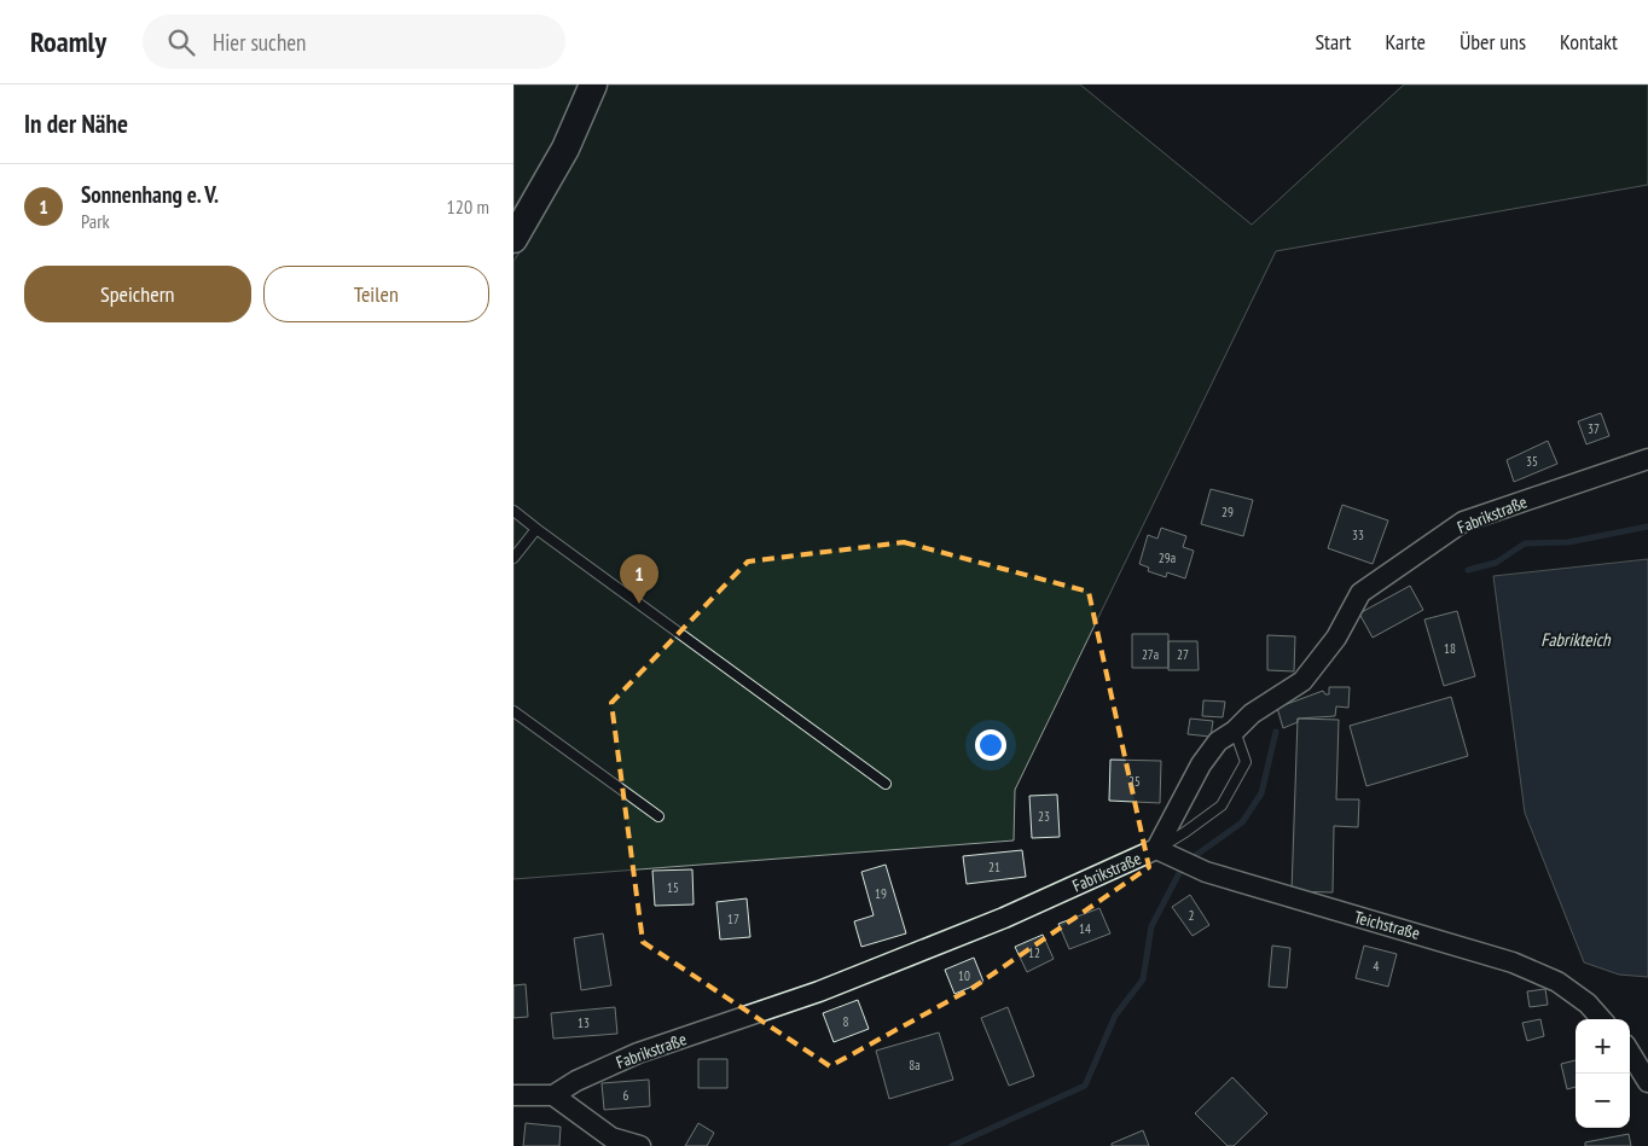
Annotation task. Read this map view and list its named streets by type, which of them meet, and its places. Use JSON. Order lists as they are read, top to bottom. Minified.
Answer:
{"streets":{"street":["Fabrikstraße","Teichstraße"]},"crossings":[["Fabrikstraße","Teichstraße"]],"water":["Fabrikteich"],"house_numbers":["37","35","29","33","29a","18","27a","27","25","23","21","15","19","2","17","14","12","4","10","8","13","8a","6"],"page":{"header":"Roamly","search":"Hier suchen","nav":["Start","Karte","Über uns","Kontakt"],"heading":"In der Nähe","list":[{"mark":"1","name":"Sonnenhang e. V.","note":"Park","value":"120 m"}],"buttons":["Speichern","Teilen"],"pins":"1","map_buttons":["+","−"]}}
